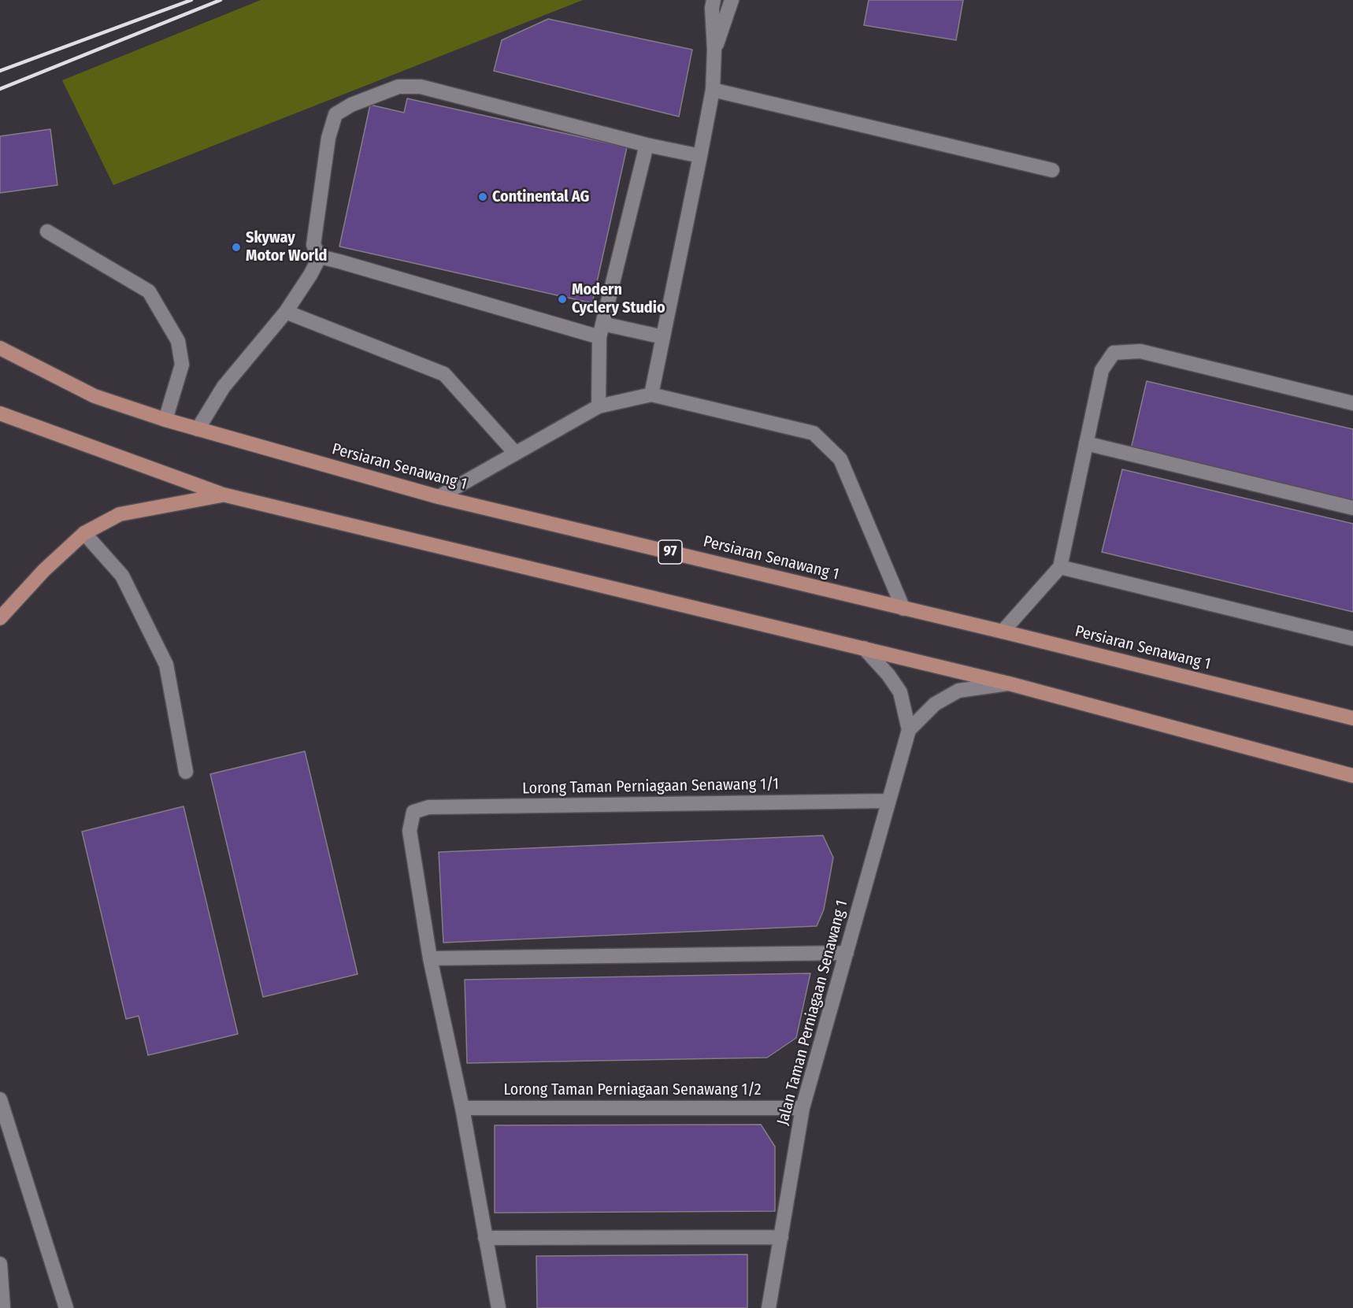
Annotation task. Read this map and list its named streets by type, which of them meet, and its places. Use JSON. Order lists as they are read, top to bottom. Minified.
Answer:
{"streets":{"main road":["Persiaran Senawang 1","97"],"street":["Lorong Taman Perniagaan Senawang 1/1","Jalan Taman Perniagaan Senawang 1","Lorong Taman Perniagaan Senawang 1/2"]},"crossings":[["Lorong Taman Perniagaan Senawang 1/1","Jalan Taman Perniagaan Senawang 1"],["Jalan Taman Perniagaan Senawang 1","Lorong Taman Perniagaan Senawang 1/2"]],"places":["Continental AG","Skyway Motor World","Modern Cyclery Studio"]}
